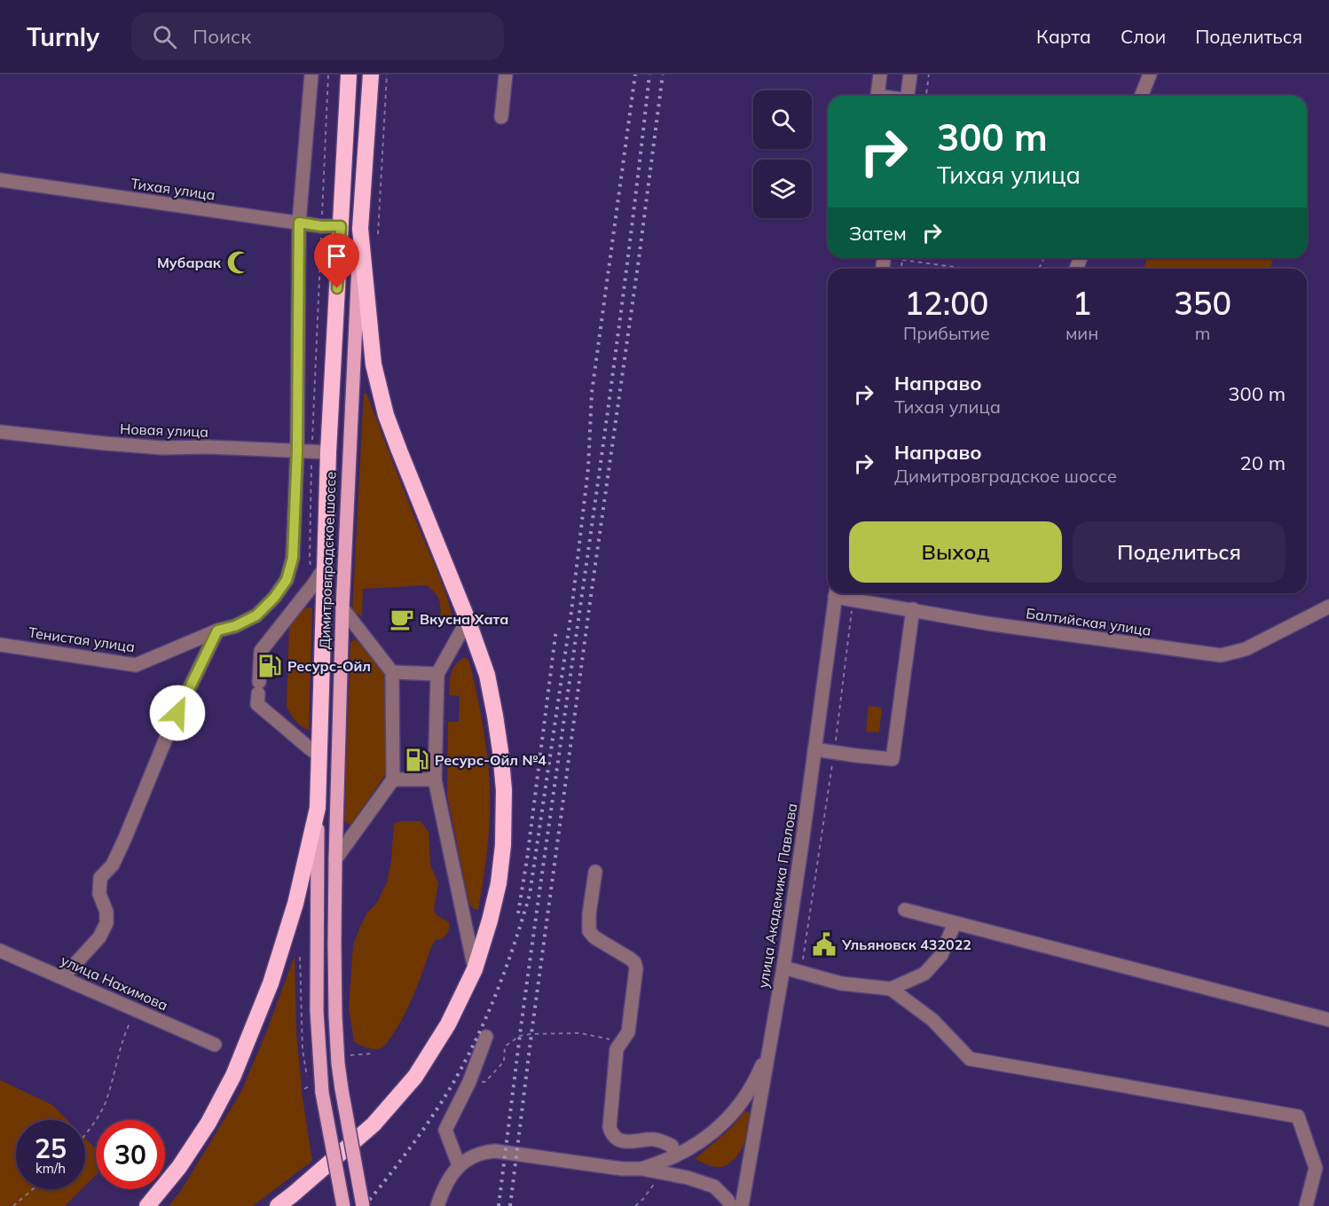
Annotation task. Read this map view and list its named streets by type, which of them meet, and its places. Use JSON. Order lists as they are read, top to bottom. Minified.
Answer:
{"streets":{"highway":["Димитровградское шоссе"],"street":["Тихая улица","Новая улица","Балтийская улица","Тенистая улица","улица Академика Павлова","улица Нахимова"]},"crossings":[["Тихая улица","Димитровградское шоссе"],["Тихая улица","Тенистая улица"],["Новая улица","Димитровградское шоссе"],["Новая улица","Тенистая улица"]],"places":{"mosque":["Мубарак"],"cafe":["Вкусна Хата"],"fuel station":["Ресурс-Ойл","Ресурс-Ойл №4"],"public building":["Ульяновск 432022"]},"page":{"header":"Turnly","search":"Поиск","nav":["Карта","Слои","Поделиться"],"turn":["300 m","Тихая улица"],"then":"Затем","eta":["12:00","Прибытие","1","мин","350","m"],"list":[{"name":"Направо","note":"Тихая улица","value":"300 m"},{"name":"Направо","note":"Димитровградское шоссе","value":"20 m"}],"buttons":["Выход","Поделиться"],"speed":"25 km/h","limit":"30"}}
